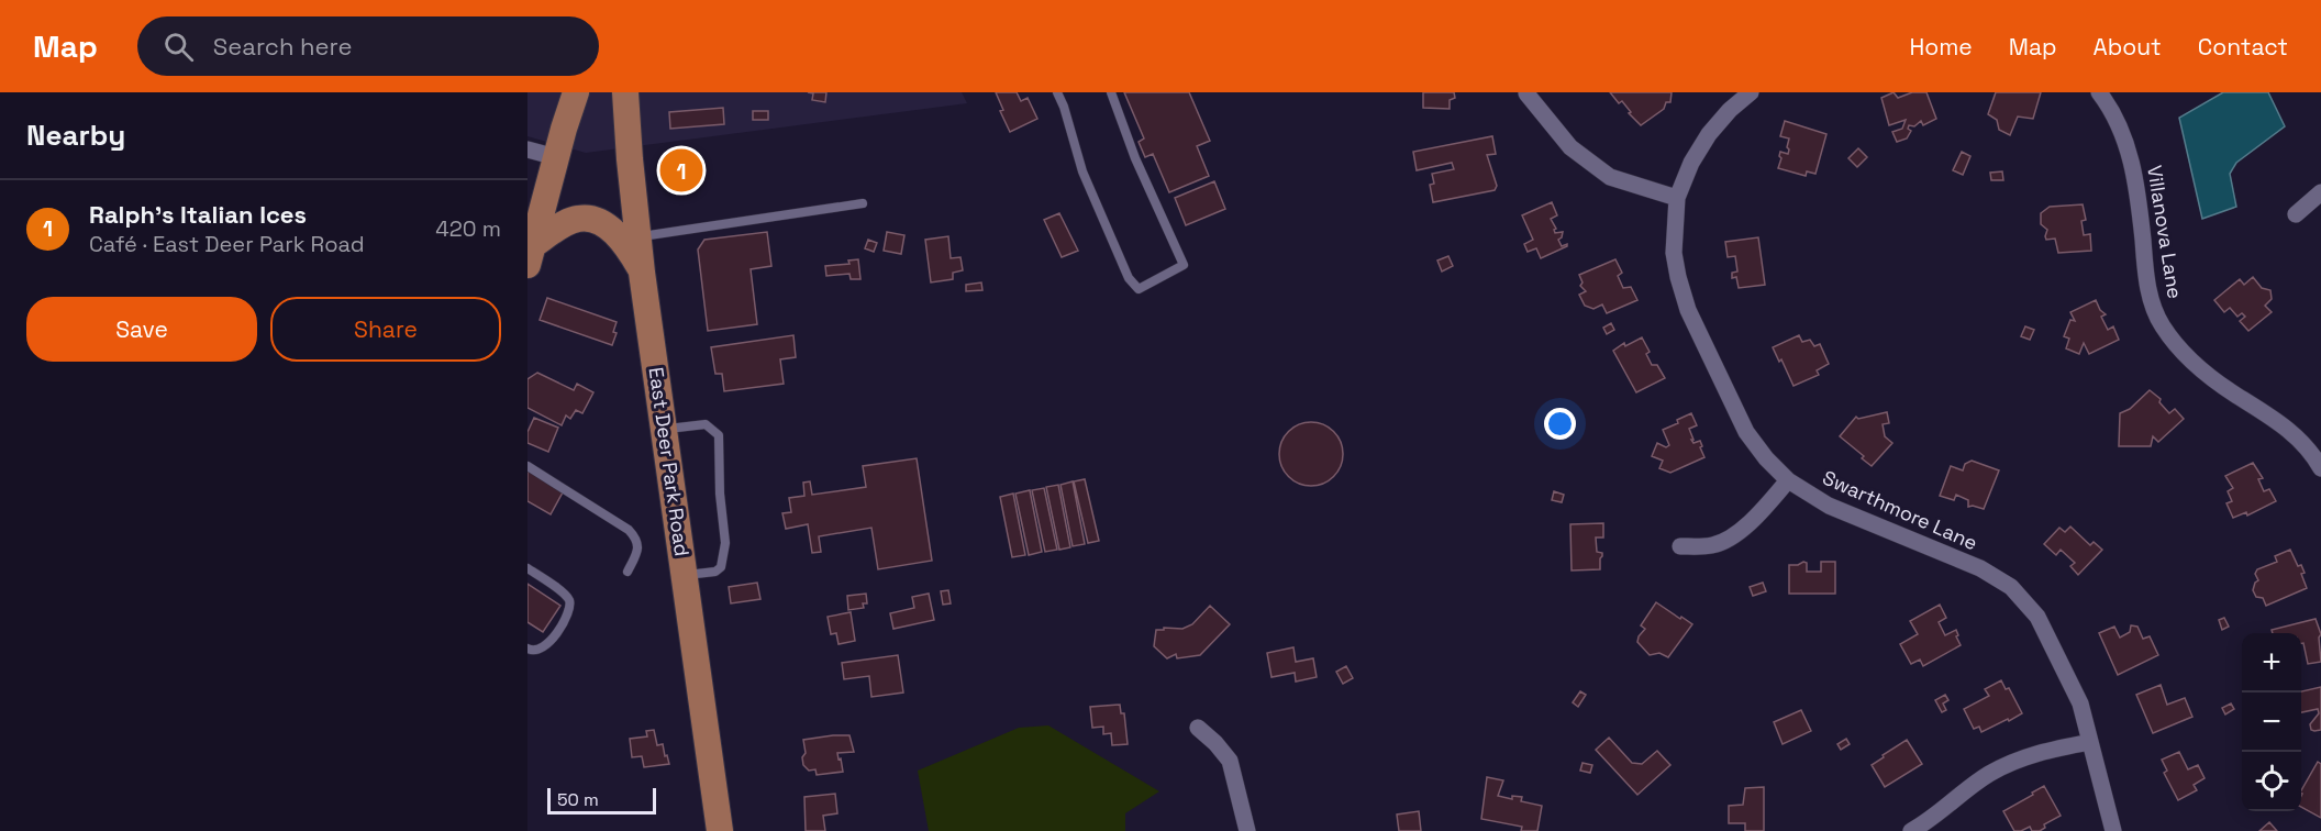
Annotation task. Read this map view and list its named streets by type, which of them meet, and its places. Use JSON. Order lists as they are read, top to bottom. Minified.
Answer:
{"streets":{"main road":["East Deer Park Road"],"street":["Villanova Lane","Swarthmore Lane"]},"scale_bar":"50 m","page":{"header":"Map","search":"Search here","nav":["Home","Map","About","Contact"],"heading":"Nearby","pins":"1","list":[{"mark":"1","name":"Ralph's Italian Ices","note":"Café · East Deer Park Road","value":"420 m"}],"buttons":["Save","Share"],"map_buttons":["+","−"],"scale":"50 m"}}
